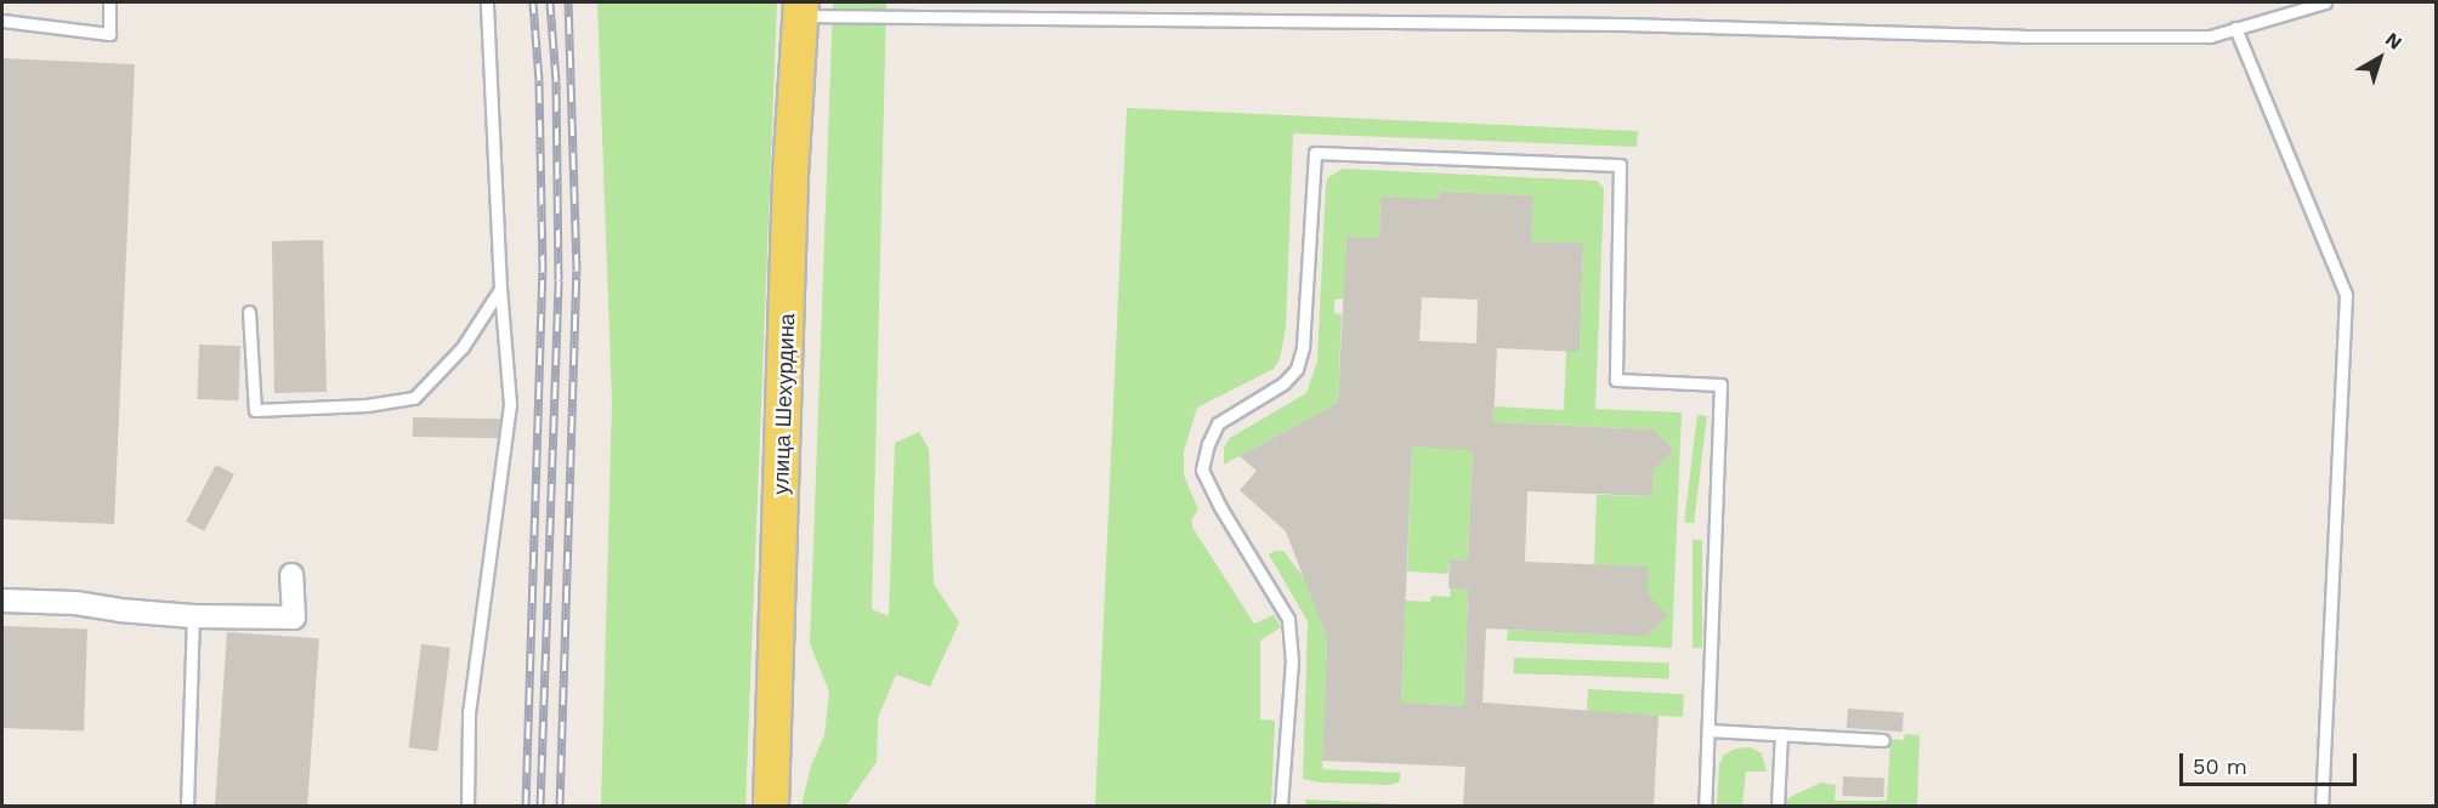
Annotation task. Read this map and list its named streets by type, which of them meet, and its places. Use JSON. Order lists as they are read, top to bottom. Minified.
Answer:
{"streets":{"main road":["улица Шехурдина"]},"scale_bar":"50 m","north":"top right"}
